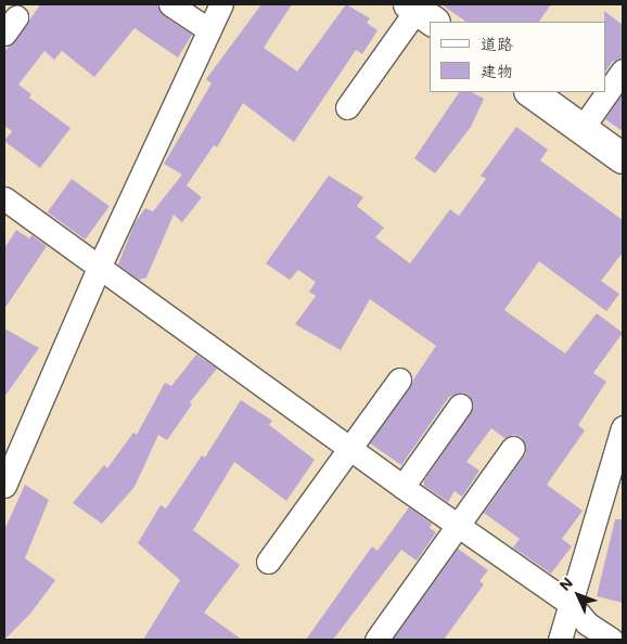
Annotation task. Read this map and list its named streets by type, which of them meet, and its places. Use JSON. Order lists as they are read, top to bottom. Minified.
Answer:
{"legend":["道路","建物"],"north":"top left"}
